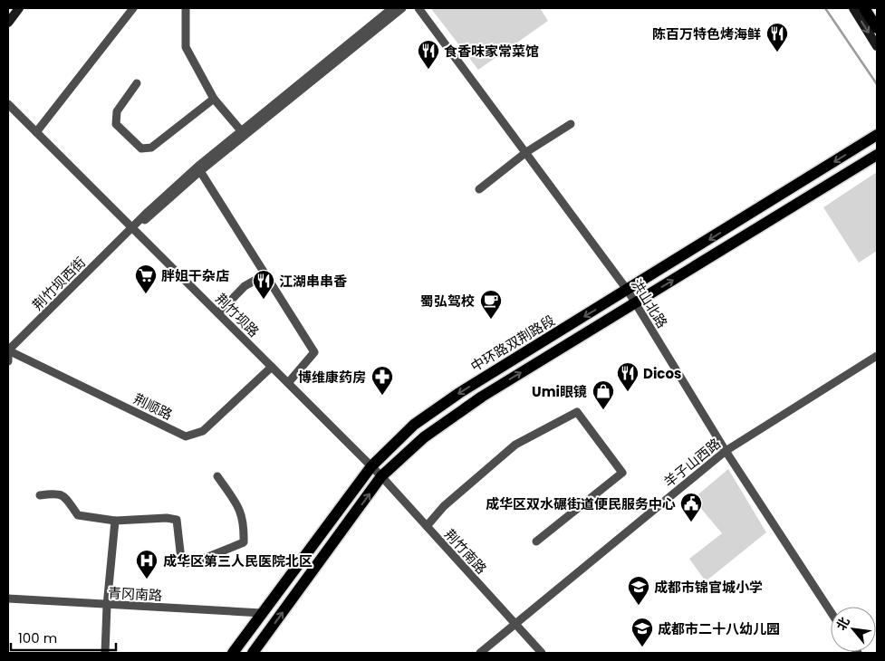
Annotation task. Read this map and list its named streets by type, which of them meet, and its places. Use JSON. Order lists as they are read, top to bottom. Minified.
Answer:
{"streets":{"main road":["中环路双荆路段"],"street":["荆竹坝西街","洪山北路","荆竹坝路","荆顺路","羊子山西路","荆竹南路","青冈南路"]},"crossings":[["荆竹坝西街","荆竹坝路"],["荆竹坝西街","荆顺路"],["洪山北路","中环路双荆路段"],["洪山北路","羊子山西路"],["荆竹坝路","中环路双荆路段"],["荆竹坝路","荆顺路"],["荆竹坝路","荆竹南路"],["中环路双荆路段","荆竹南路"],["中环路双荆路段","青冈南路"],["羊子山西路","荆竹南路"]],"places":{"restaurant":["陈百万特色烤海鲜","食香味家常菜馆","江湖串串香","Dicos"],"supermarket":["胖姐干杂店"],"cafe":["蜀弘驾校"],"pharmacy":["博维康药房"],"shop":["Umi眼镜"],"public building":["成华区双水碾街道便民服务中心"],"hospital":["成华区第三人民医院北区"],"school or university":["成都市锦官城小学","成都市二十八幼儿园"]},"scale_bar":"100 m","north":"top left"}
